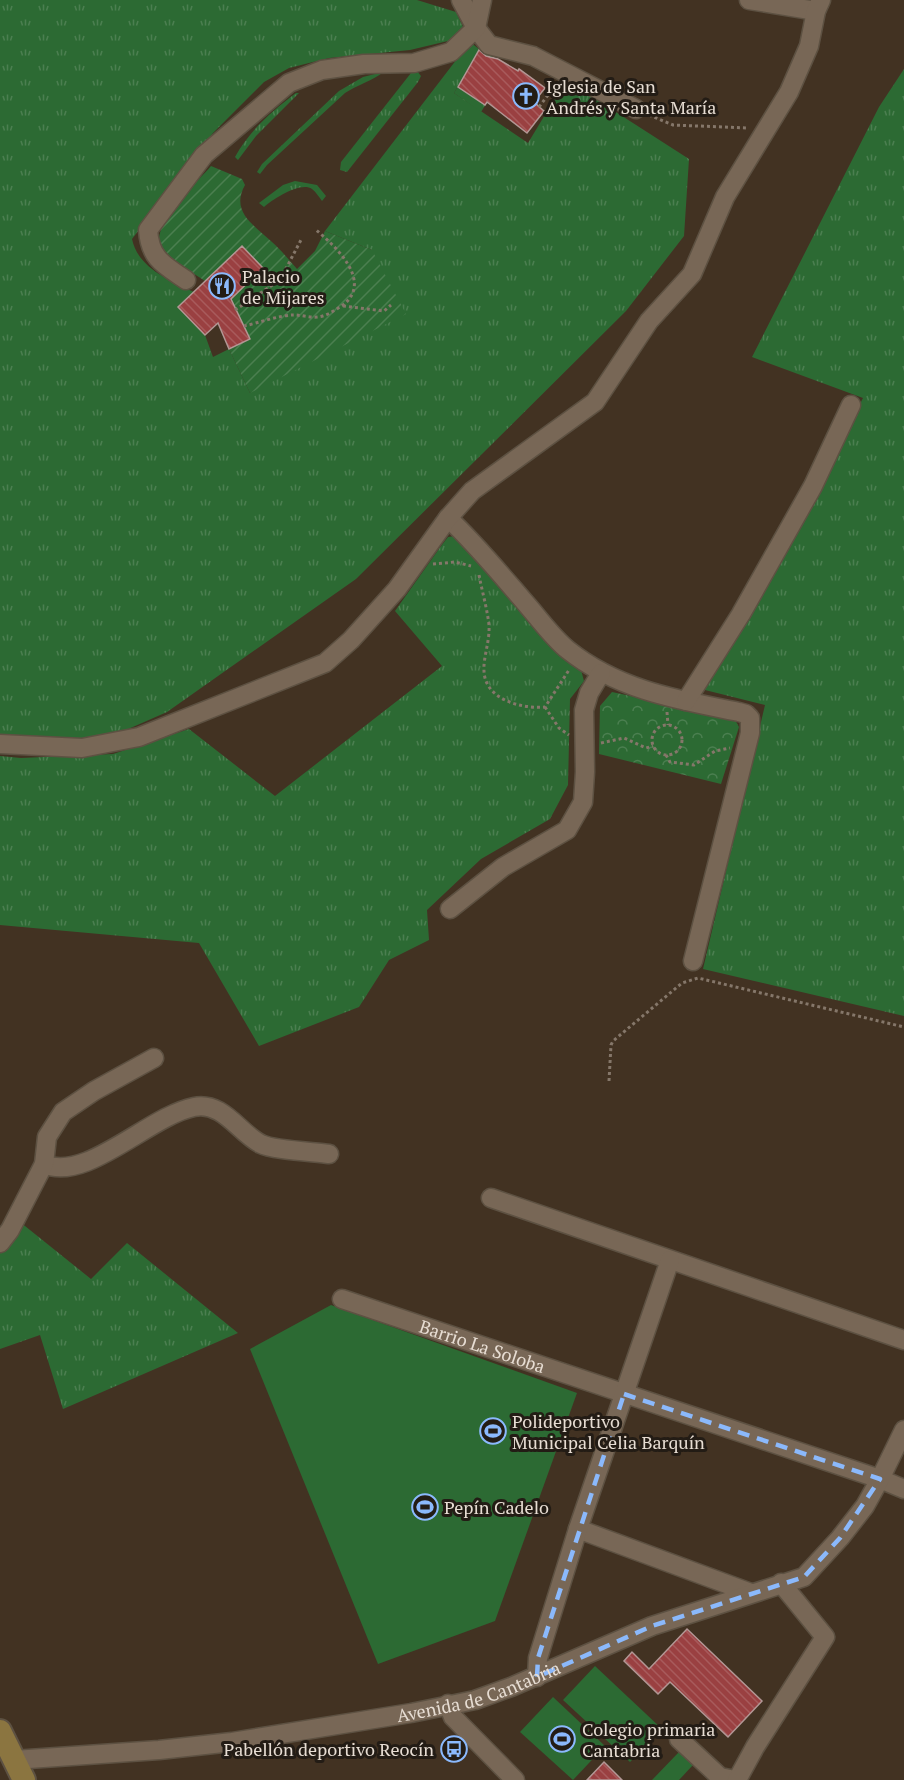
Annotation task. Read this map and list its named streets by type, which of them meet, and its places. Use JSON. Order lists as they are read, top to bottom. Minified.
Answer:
{"streets":{"street":["Barrio La Soloba","Avenida de Cantabria"]},"crossings":[["Barrio La Soloba","Avenida de Cantabria"]],"places":{"church":["Iglesia de San Andrés y Santa María"],"restaurant":["Palacio de Mijares"],"sports":["Polideportivo Municipal Celia Barquín","Pepín Cadelo","Colegio primaria Cantabria"],"bus stop":["Pabellón deportivo Reocín"]}}
